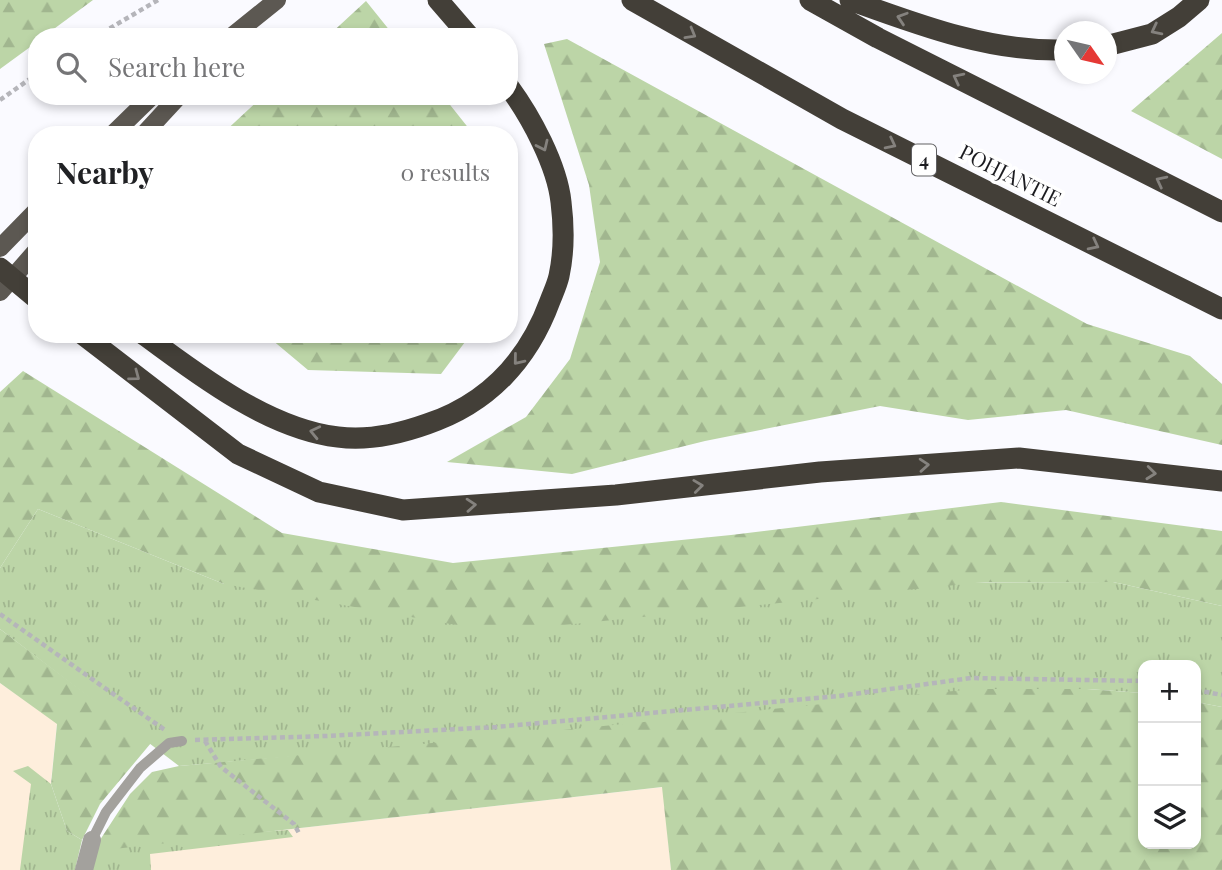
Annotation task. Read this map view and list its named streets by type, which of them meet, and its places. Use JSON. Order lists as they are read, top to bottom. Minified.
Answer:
{"streets":{"highway":["4","POHJANTIE"]},"north":"bottom right","page":{"search":"Search here","heading":["Nearby","0 results"],"map_buttons":["+","−"]}}
